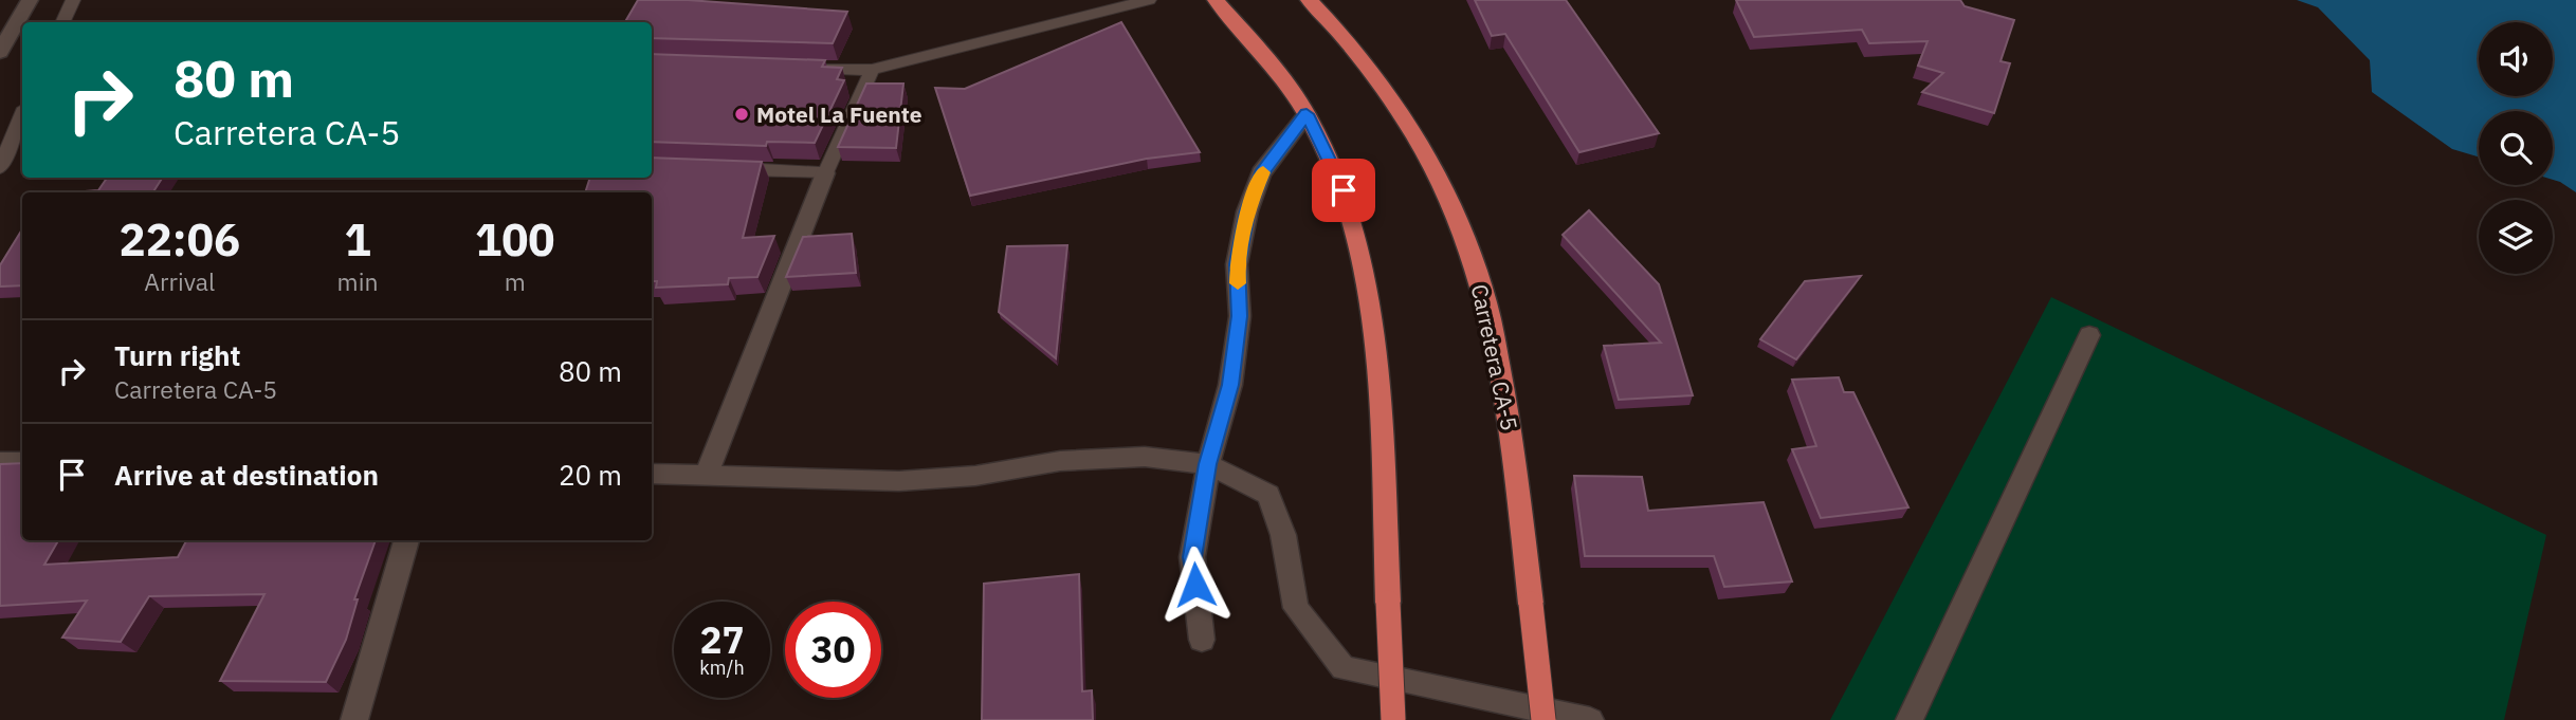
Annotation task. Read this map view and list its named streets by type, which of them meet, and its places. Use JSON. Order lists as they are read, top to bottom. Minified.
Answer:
{"streets":{"highway":["Carretera CA-5"]},"places":["Motel La Fuente"],"page":{"turn":["80 m","Carretera CA-5"],"eta":["22:06","Arrival","1","min","100","m"],"list":[{"name":"Turn right","note":"Carretera CA-5","value":"80 m"},{"name":"Arrive at destination","value":"20 m"}],"speed":"27 km/h","limit":"30"}}
